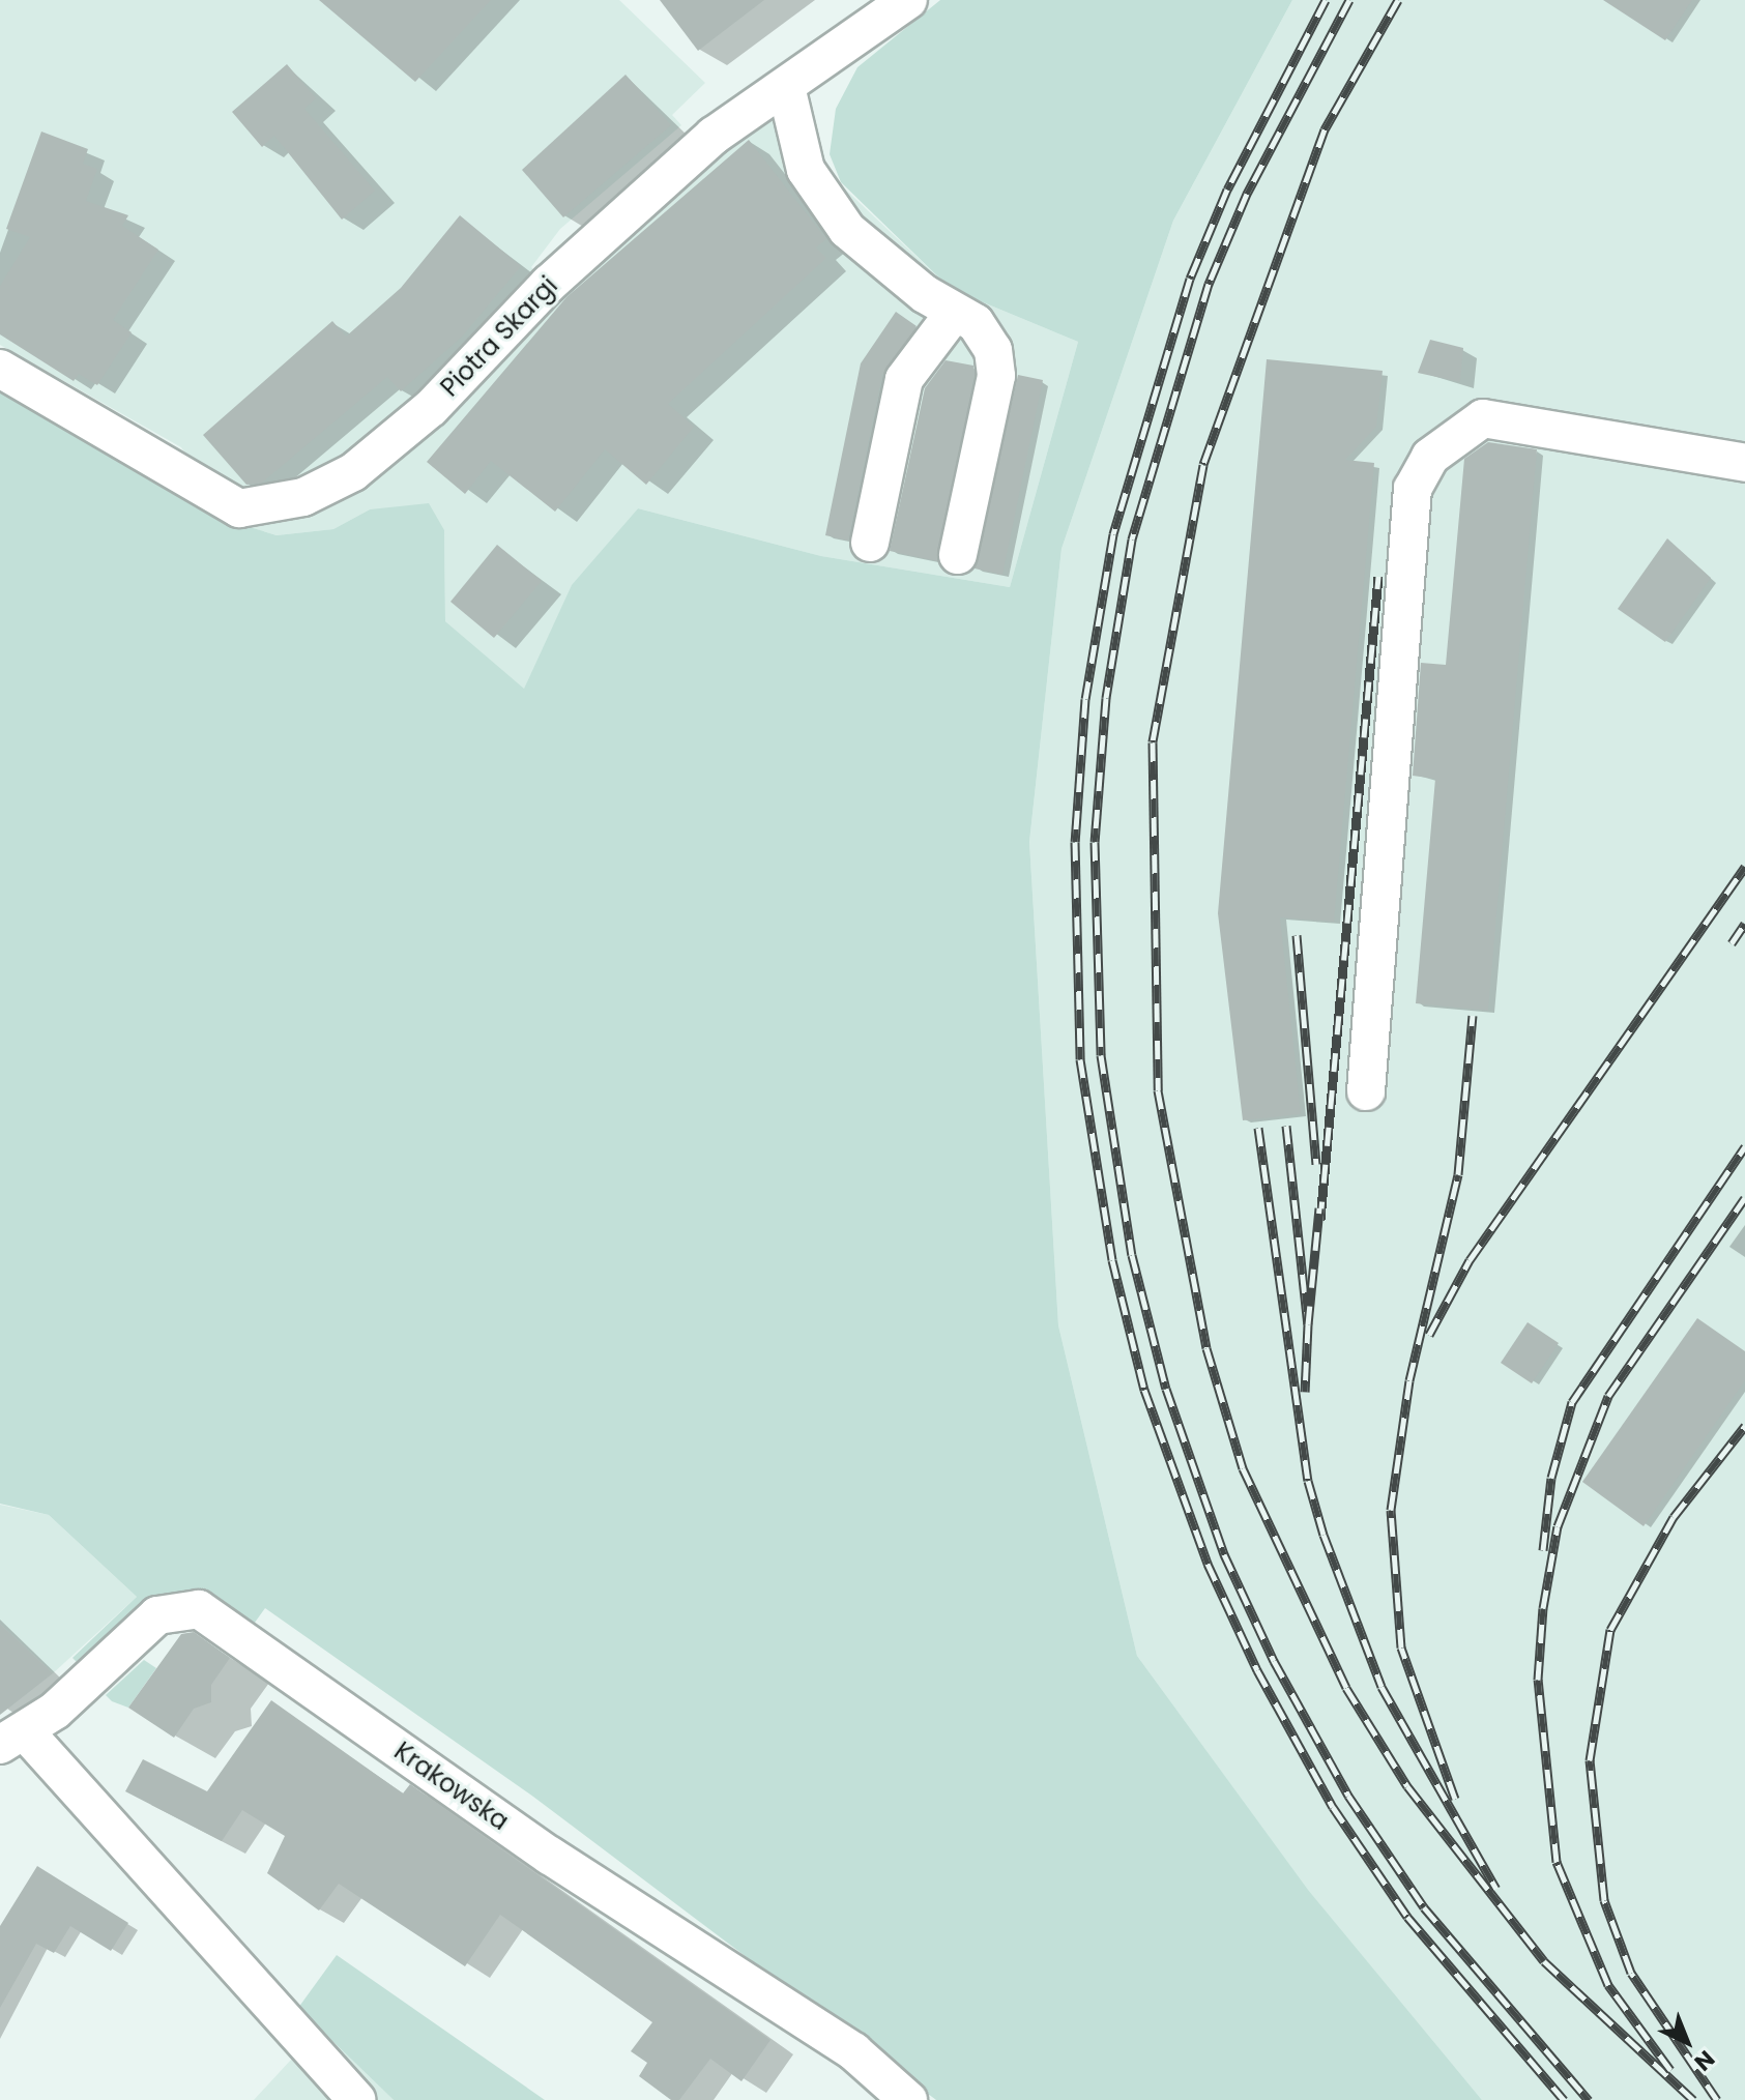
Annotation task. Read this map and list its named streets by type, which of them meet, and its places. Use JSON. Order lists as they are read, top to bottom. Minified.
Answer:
{"streets":{"street":["Piotra Skargi","Krakowska"]},"north":"bottom right"}
